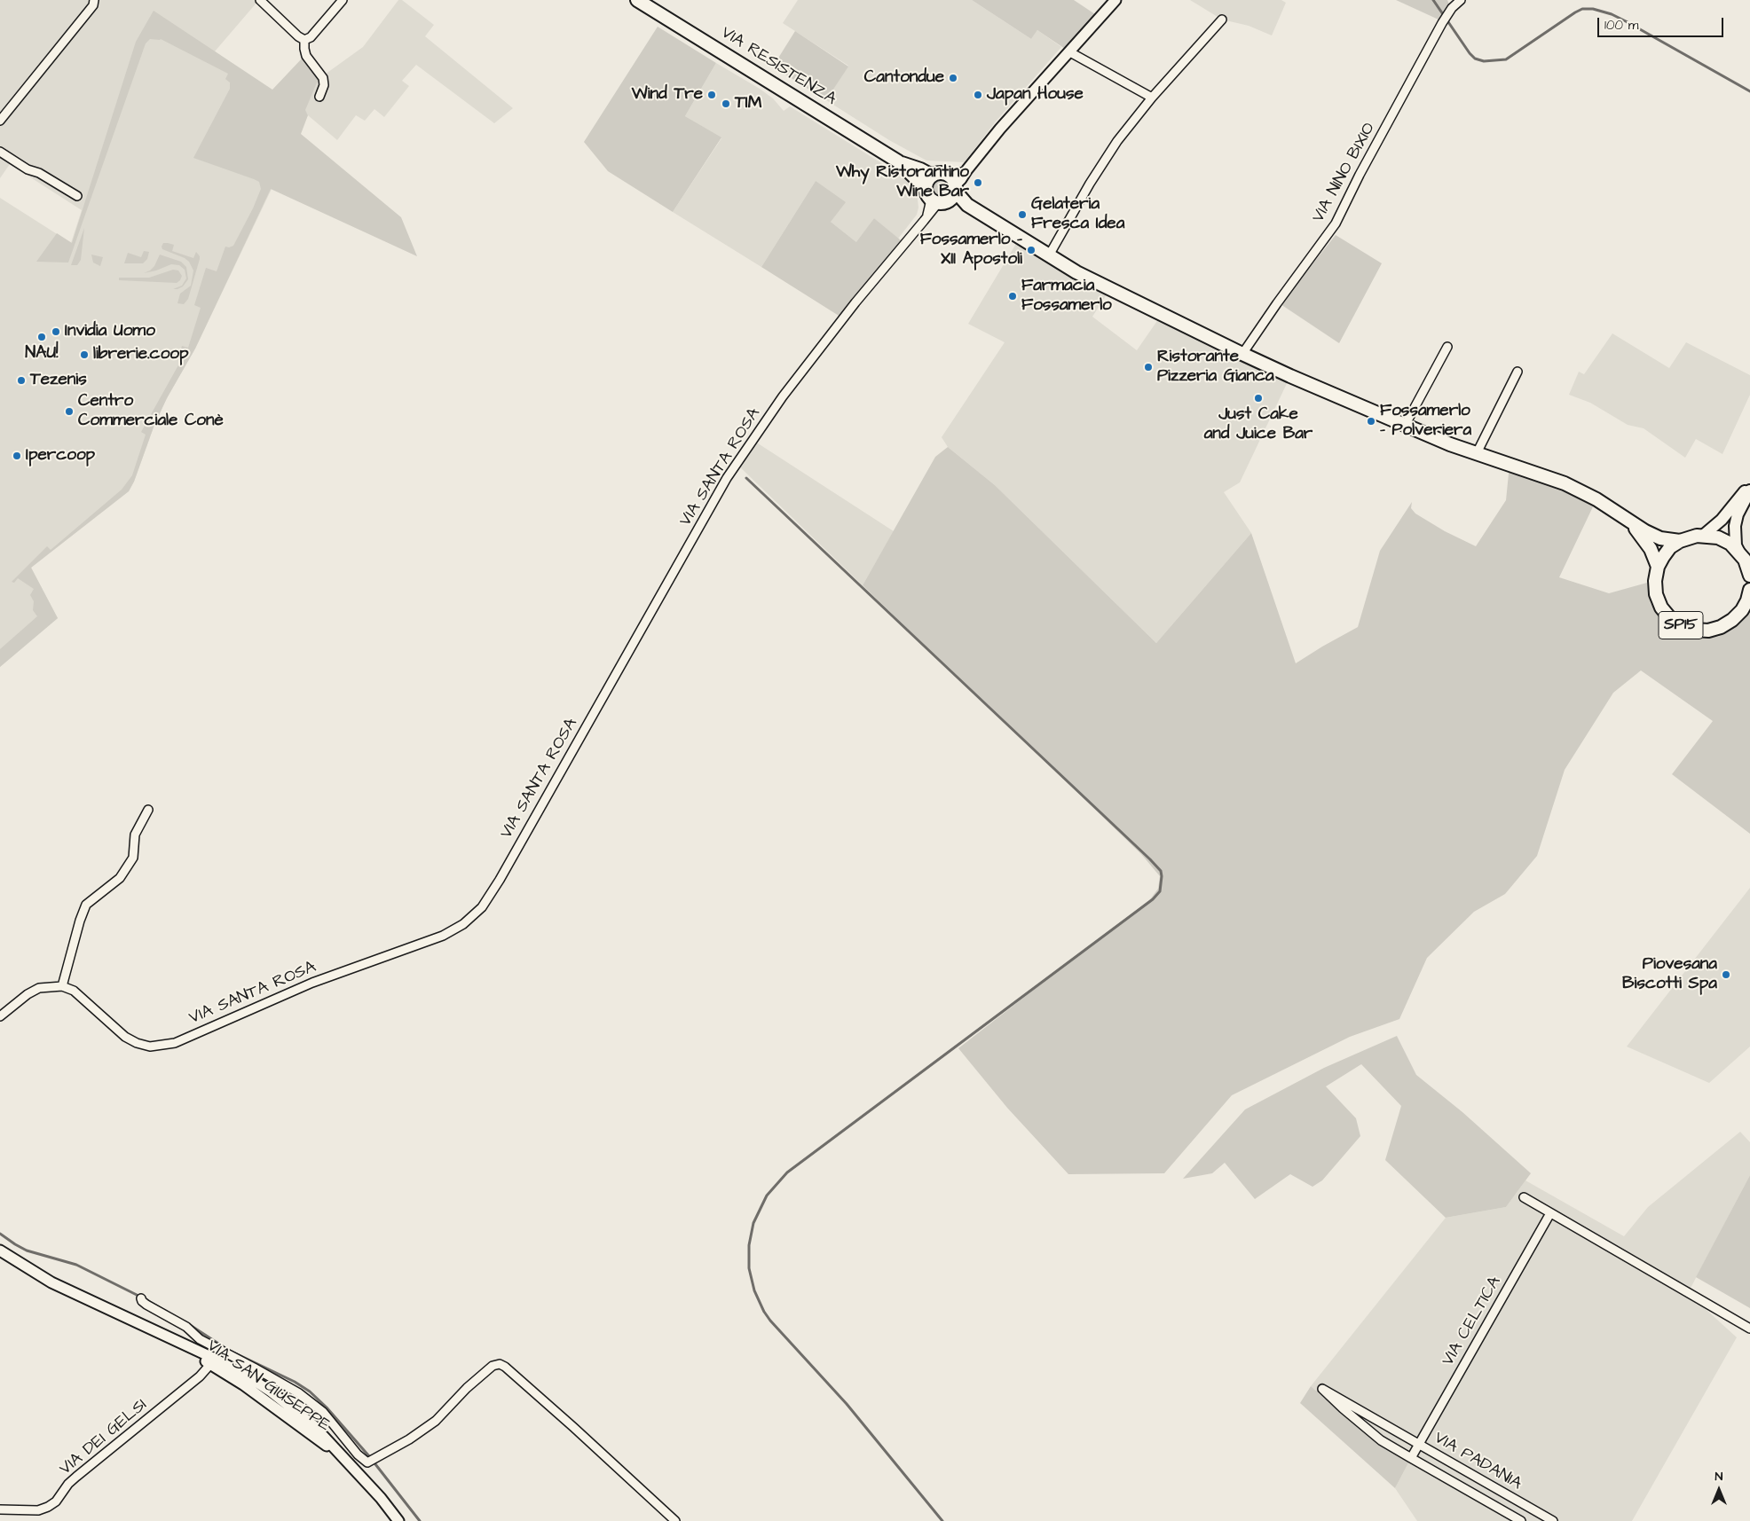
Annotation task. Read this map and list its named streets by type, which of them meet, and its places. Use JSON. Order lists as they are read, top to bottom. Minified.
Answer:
{"streets":{"main road":["VIA RESISTENZA","SP15"],"street":["VIA NINO BIXIO","VIA SANTA ROSA","VIA CELTICA","VIA SAN GIUSEPPE","VIA DEI GELSI","VIA PADANIA"]},"crossings":[["VIA RESISTENZA","VIA SANTA ROSA"],["VIA RESISTENZA","SP15"],["VIA NINO BIXIO","SP15"],["VIA SANTA ROSA","SP15"],["VIA CELTICA","VIA PADANIA"],["VIA SAN GIUSEPPE","VIA DEI GELSI"]],"places":["Cantondue","Wind Tre","Japan House","TIM","Why Ristorantino Wine Bar","Gelateria Fresca Idea","Fossamerlo - XII Apostoli","Farmacia Fossamerlo","Invidia Uomo","NAU!","librerie.coop","Ristorante Pizzeria Gianca","Tezenis","Just Cake and Juice Bar","Centro Commerciale Conè","Fossamerlo - Polveriera","Ipercoop","Piovesana Biscotti Spa"],"scale_bar":"100 m","north":"top"}
